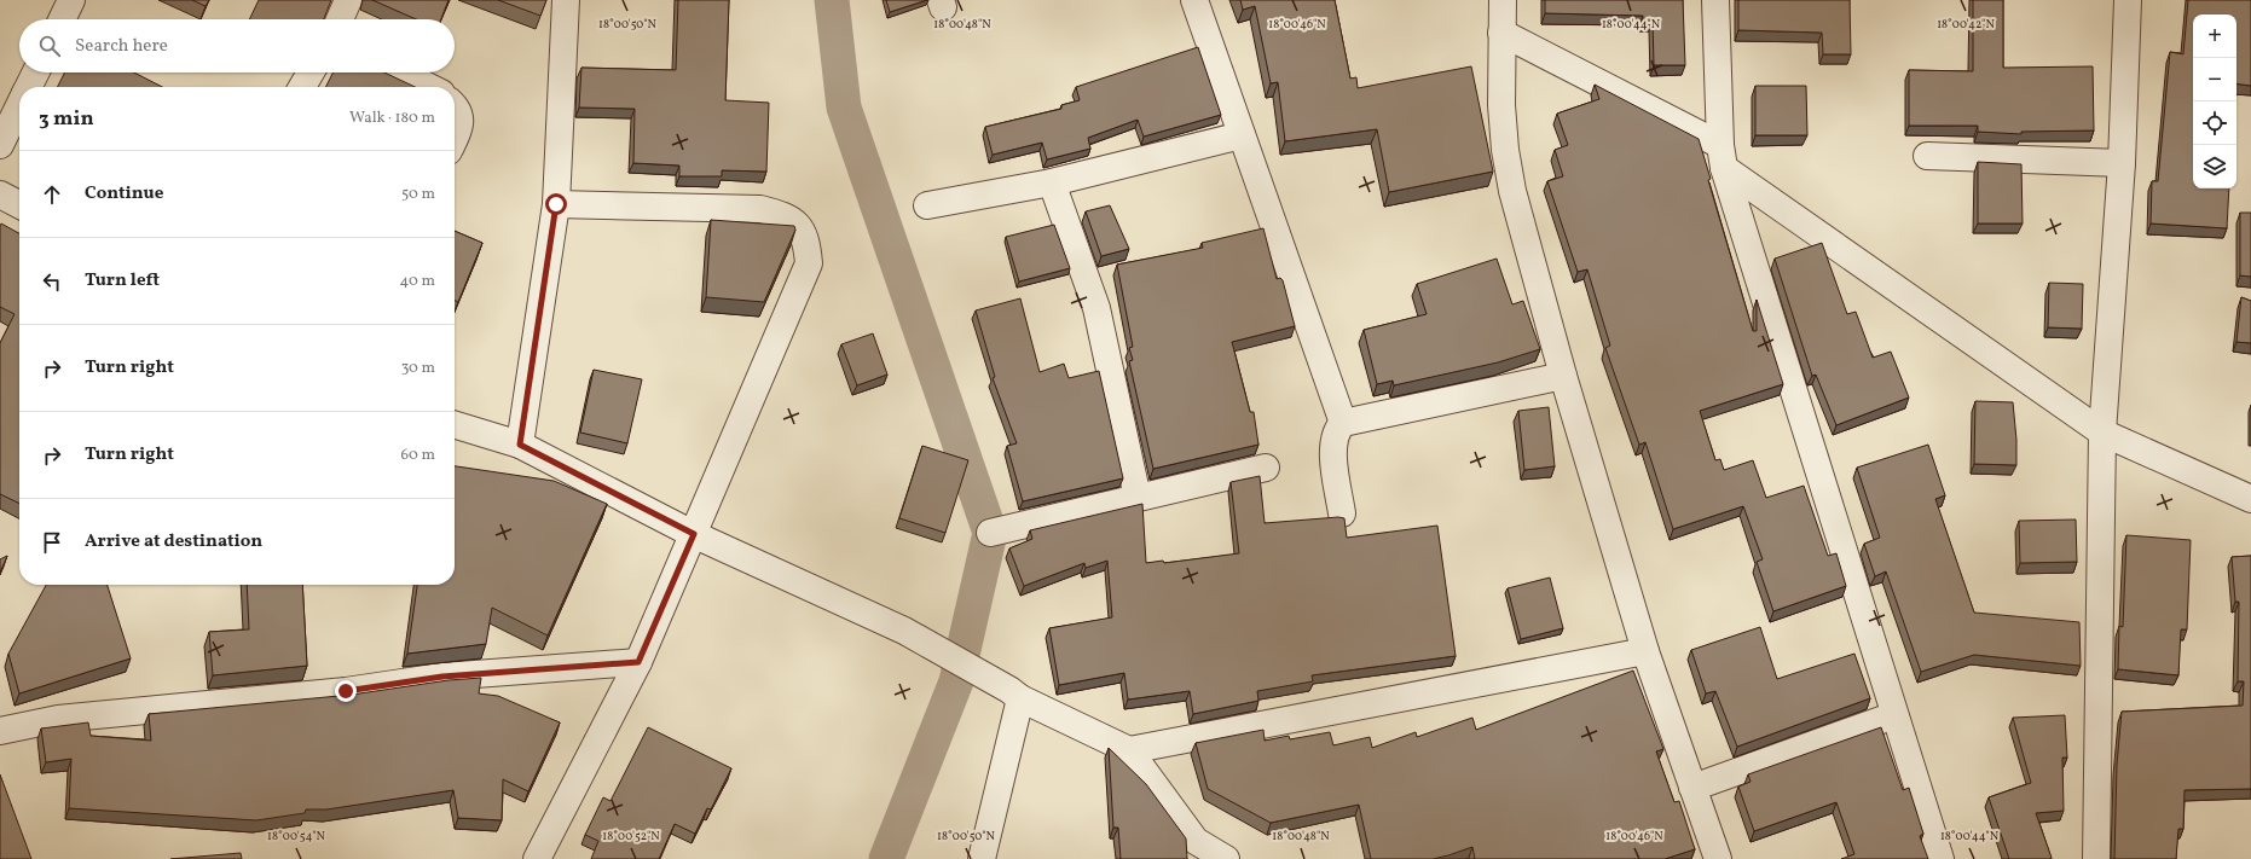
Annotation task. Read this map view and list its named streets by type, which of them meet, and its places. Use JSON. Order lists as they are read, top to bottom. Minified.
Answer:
{"page":{"map_buttons":["+","−"],"search":"Search here","heading":["3 min","Walk · 180 m"],"list":[["Continue","50 m"],["Turn left","40 m"],["Turn right","30 m"],["Turn right","60 m"],"Arrive at destination"]},"coordinates":["18°00'44\"N","18°00'42\"N","18°00'50\"N","18°00'48\"N","18°00'46\"N","18°00'54\"N","18°00'52\"N"]}
